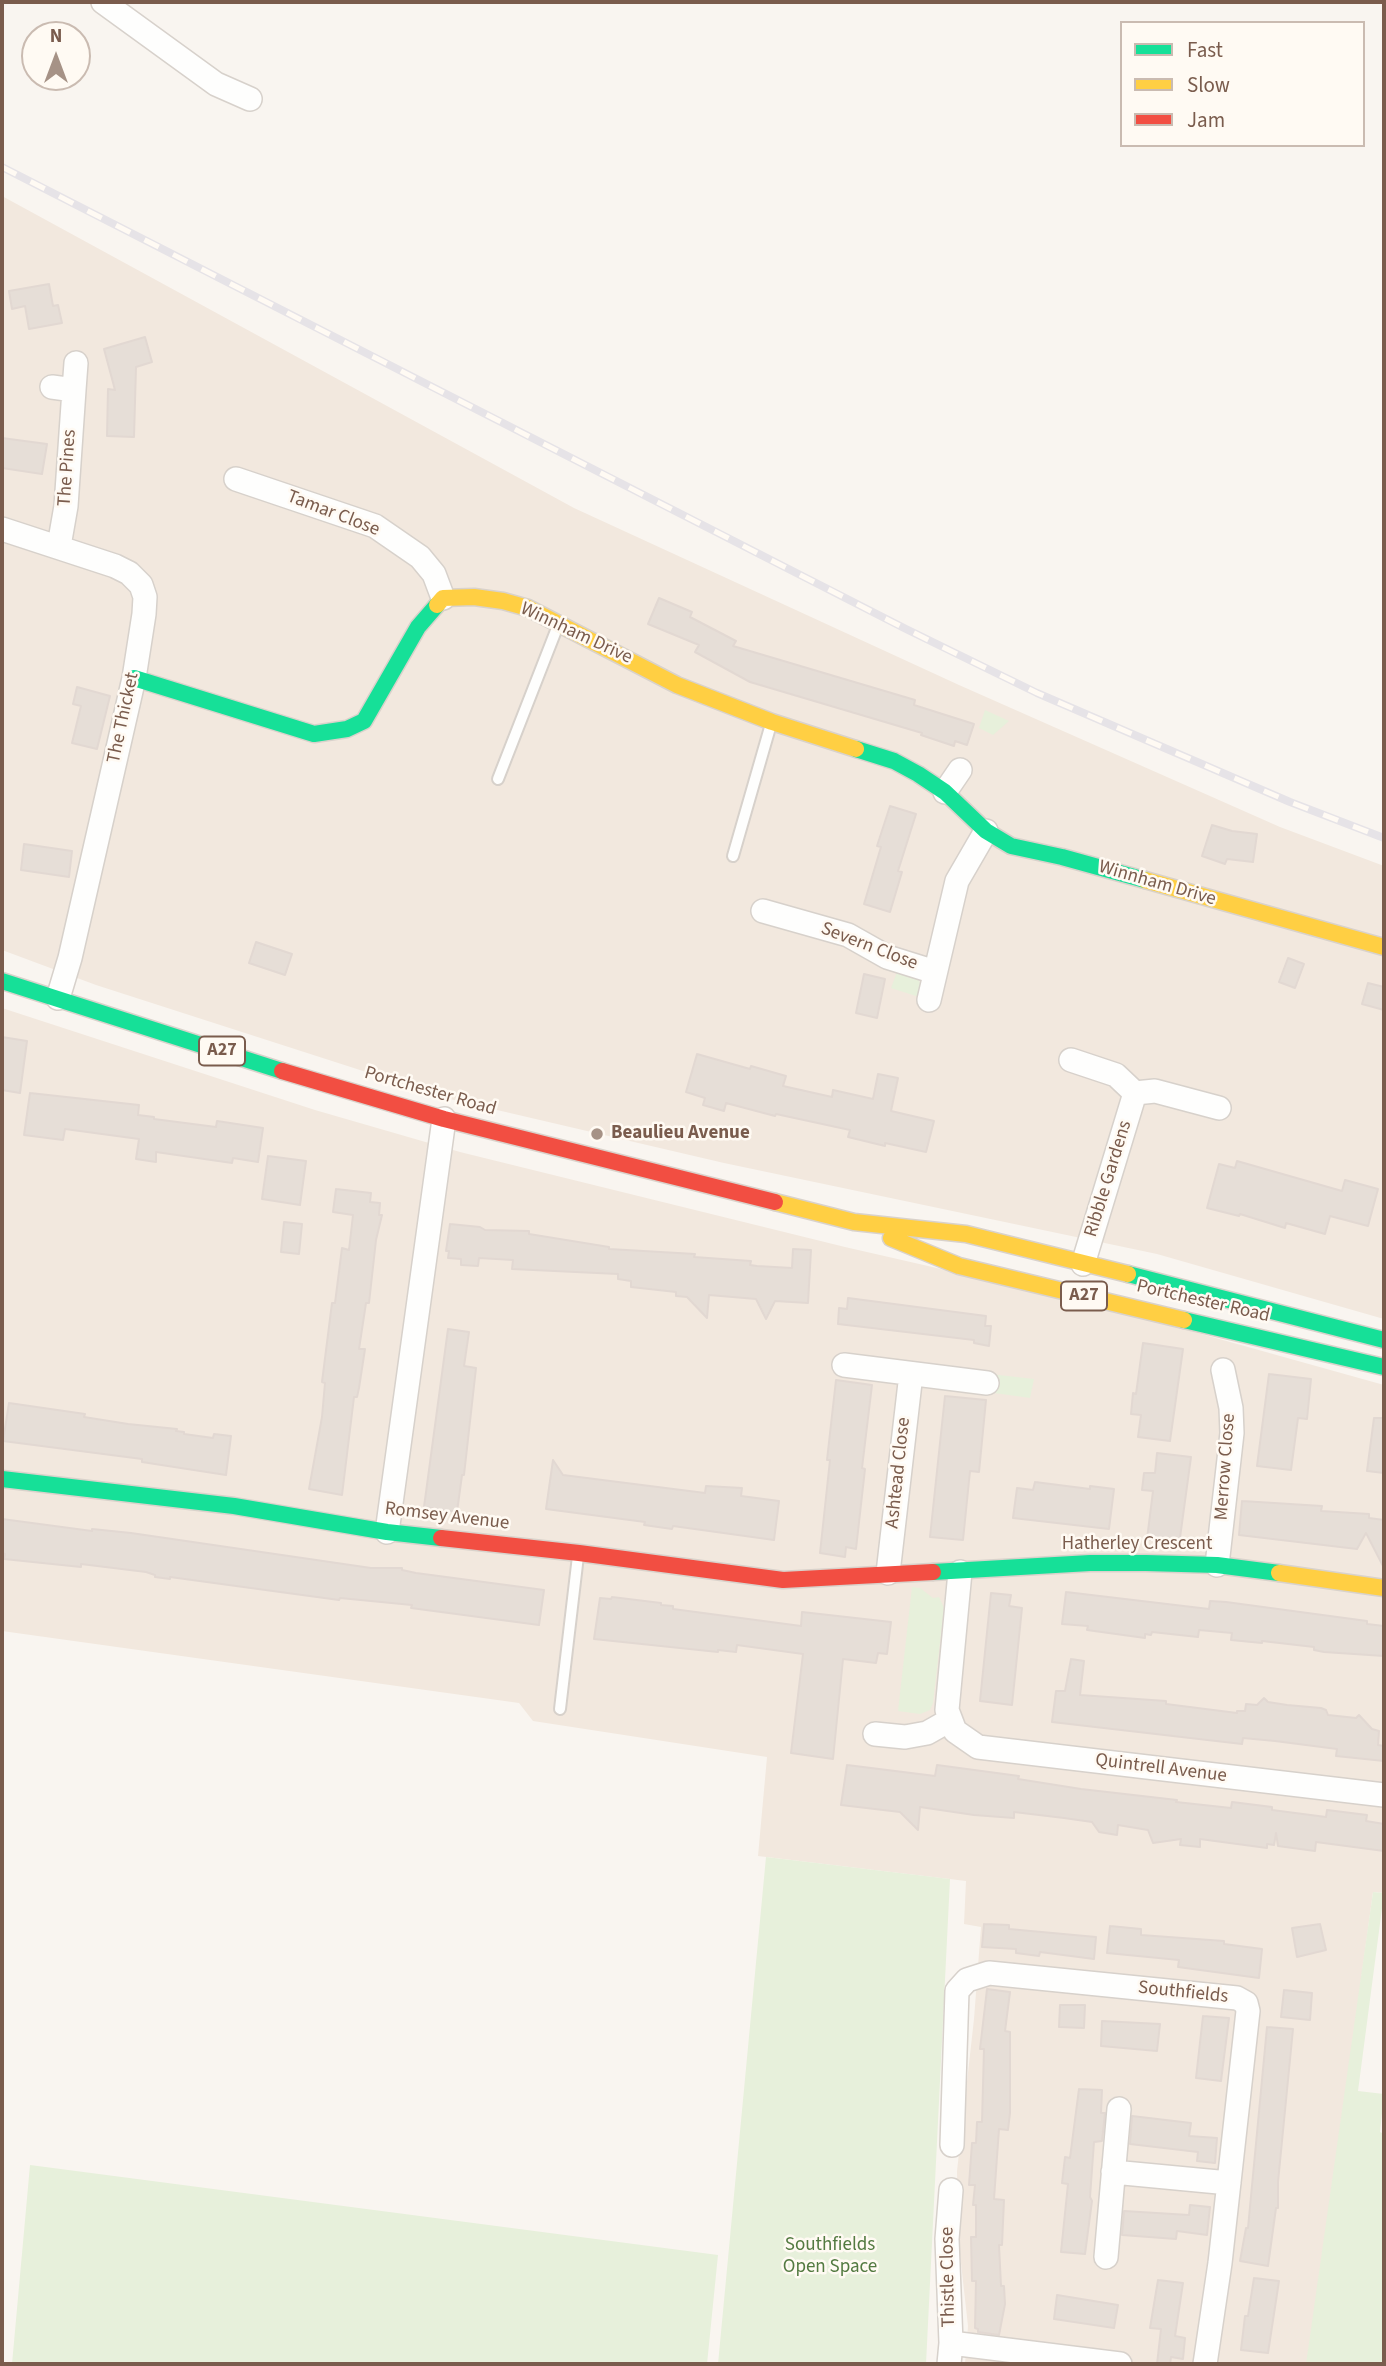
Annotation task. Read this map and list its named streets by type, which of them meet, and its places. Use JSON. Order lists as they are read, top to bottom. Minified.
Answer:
{"streets":{"street":["The Pines","Tamar Close","Winnham Drive","The Thicket","Severn Close","A27","Portchester Road","Ribble Gardens","Merrow Close","Ashtead Close","Romsey Avenue","Hatherley Crescent","Quintrell Avenue","Southfields","Thistle Close"]},"crossings":[["The Pines","The Thicket"],["Tamar Close","Winnham Drive"],["Winnham Drive","Severn Close"],["The Thicket","Portchester Road"],["Portchester Road","Ribble Gardens"],["Merrow Close","Hatherley Crescent"],["Ashtead Close","Romsey Avenue"],["Ashtead Close","Hatherley Crescent"],["Romsey Avenue","Hatherley Crescent"]],"parks":["Southfields Open Space"],"places":["Beaulieu Avenue"],"legend":["Fast","Slow","Jam"],"north":"top"}
